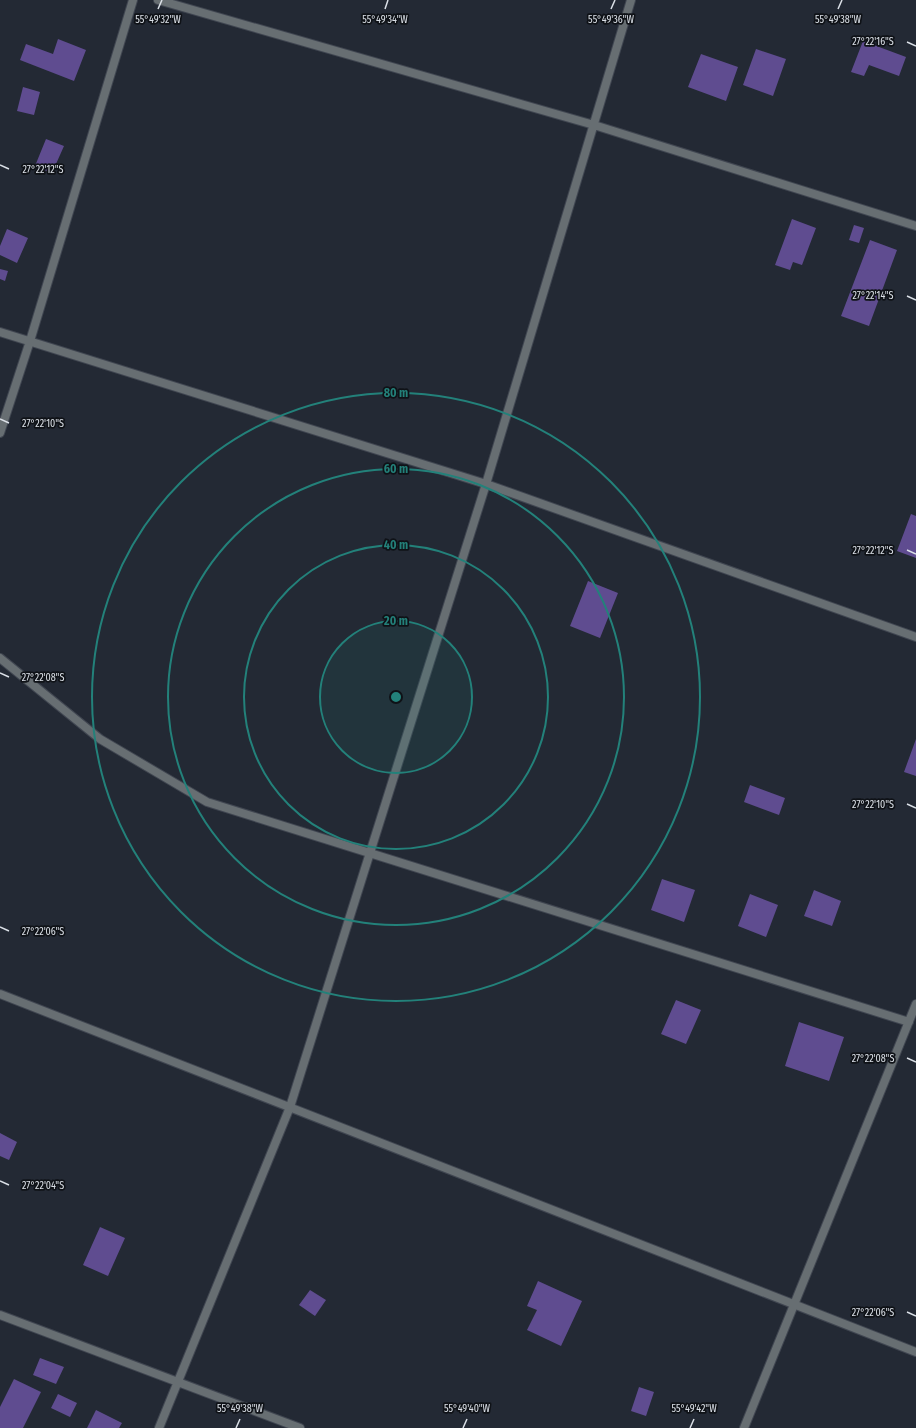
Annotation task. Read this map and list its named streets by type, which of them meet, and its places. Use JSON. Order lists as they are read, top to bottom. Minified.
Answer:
{"coordinates":["55°49'34\"W","55°49'36\"W","55°49'38\"W","55°49'32\"W","27°22'16\"S","27°22'12\"S","27°22'14\"S","27°22'10\"S","27°22'08\"S","27°22'06\"S","27°22'04\"S","55°49'40\"W","55°49'42\"W"],"rings":["80 m","60 m","40 m","20 m"]}
